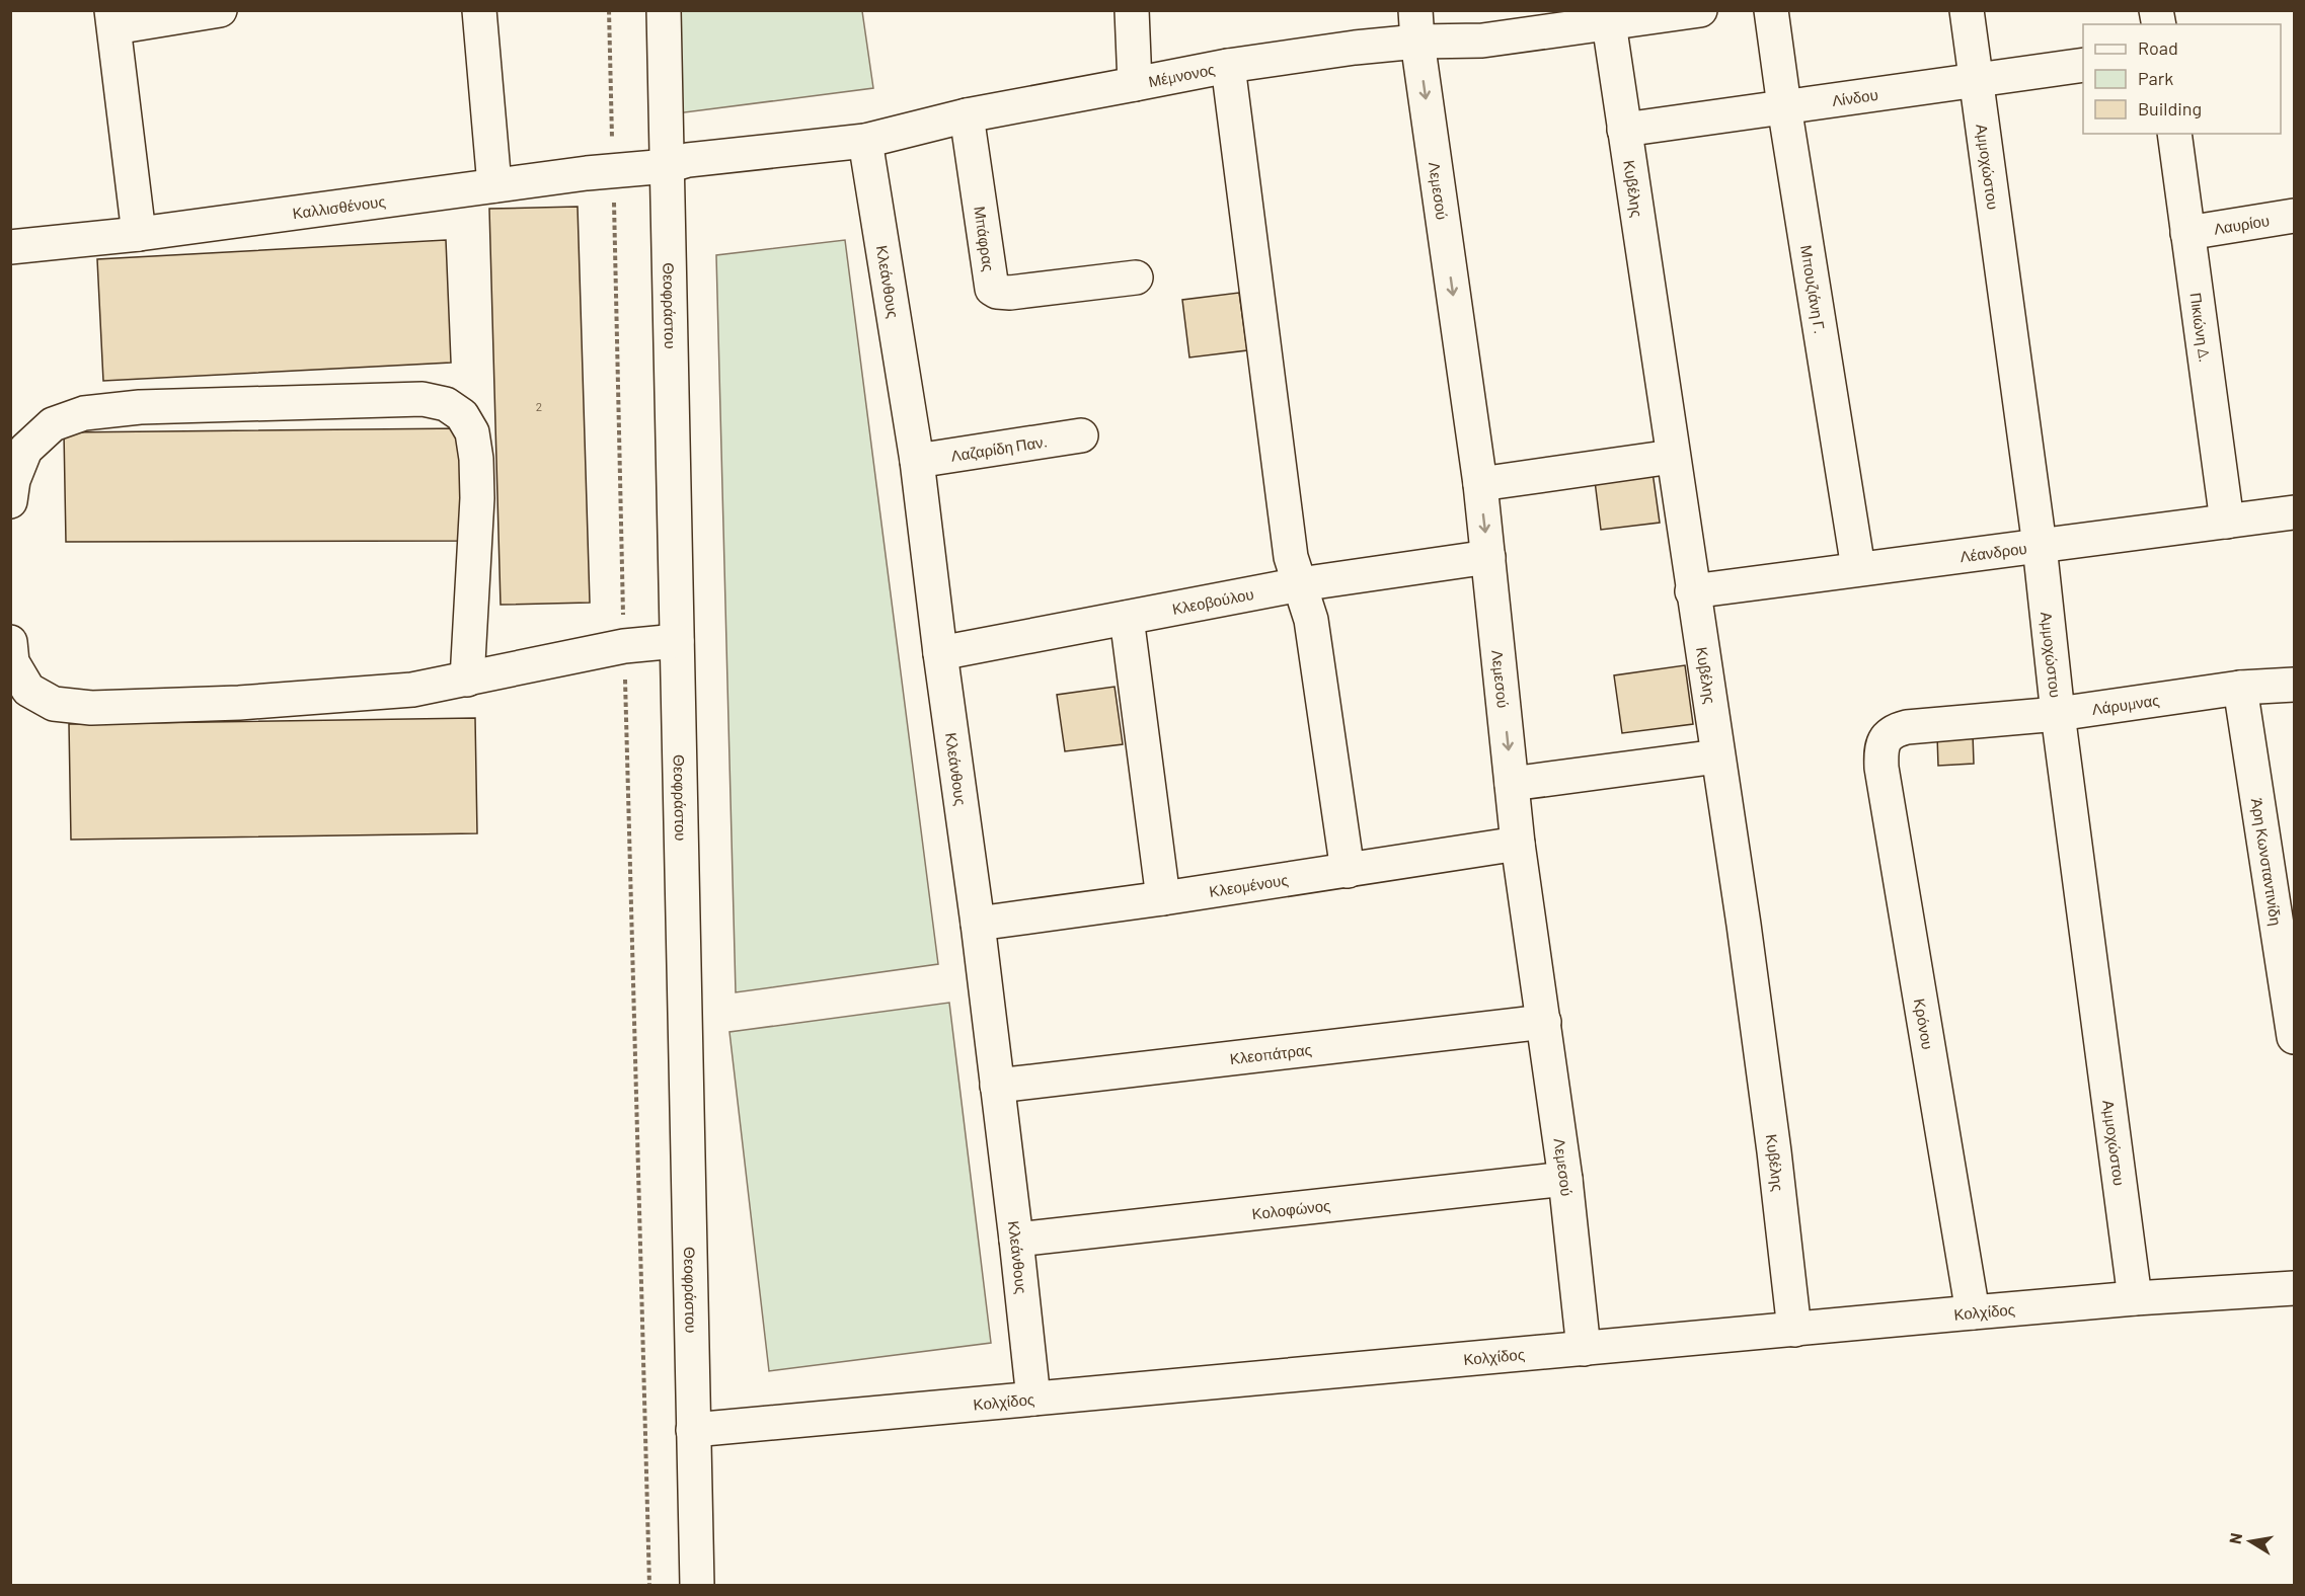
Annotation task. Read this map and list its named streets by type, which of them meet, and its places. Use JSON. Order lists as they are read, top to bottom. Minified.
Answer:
{"streets":{"street":["Μέμνονος","Λίνδου","Αμμοχώστου","Κυβέλης","Λεμεσού","Καλλισθένους","Λαυρίου","Μπάφρας","Κλεάνθους","Μπουζιάνη Γ.","Θεοφράστου","Πικιώνη Δ.","Λαζαρίδη Παν.","Λέανδρου","Κλεοβούλου","Λάρυμνας","Άρη Κωνσταντινίδη","Κλεομένους","Κρόνου","Κλεοπάτρας","Κολοφώνος","Κολχίδος"]},"crossings":[["Μέμνονος","Κυβέλης"],["Μέμνονος","Λεμεσού"],["Μέμνονος","Καλλισθένους"],["Μέμνονος","Μπάφρας"],["Μέμνονος","Κλεάνθους"],["Μέμνονος","Θεοφράστου"],["Λίνδου","Αμμοχώστου"],["Λίνδου","Κυβέλης"],["Λίνδου","Μπουζιάνη Γ."],["Αμμοχώστου","Λέανδρου"],["Αμμοχώστου","Λάρυμνας"],["Αμμοχώστου","Κολχίδος"],["Κυβέλης","Λέανδρου"],["Κυβέλης","Κολχίδος"],["Λεμεσού","Κλεοβούλου"],["Λεμεσού","Κλεομένους"],["Λεμεσού","Κλεοπάτρας"],["Λεμεσού","Κολοφώνος"],["Λεμεσού","Κολχίδος"],["Καλλισθένους","Θεοφράστου"],["Λαυρίου","Πικιώνη Δ."],["Κλεάνθους","Λαζαρίδη Παν."],["Κλεάνθους","Κλεοβούλου"],["Κλεάνθους","Κλεομένους"],["Κλεάνθους","Κλεοπάτρας"],["Κλεάνθους","Κολοφώνος"],["Κλεάνθους","Κολχίδος"],["Μπουζιάνη Γ.","Λέανδρου"],["Θεοφράστου","Κολχίδος"],["Πικιώνη Δ.","Λέανδρου"],["Λάρυμνας","Άρη Κωνσταντινίδη"],["Λάρυμνας","Κρόνου"],["Κρόνου","Κολχίδος"]],"house_numbers":["2"],"legend":["Road","Park","Building"],"north":"left"}
